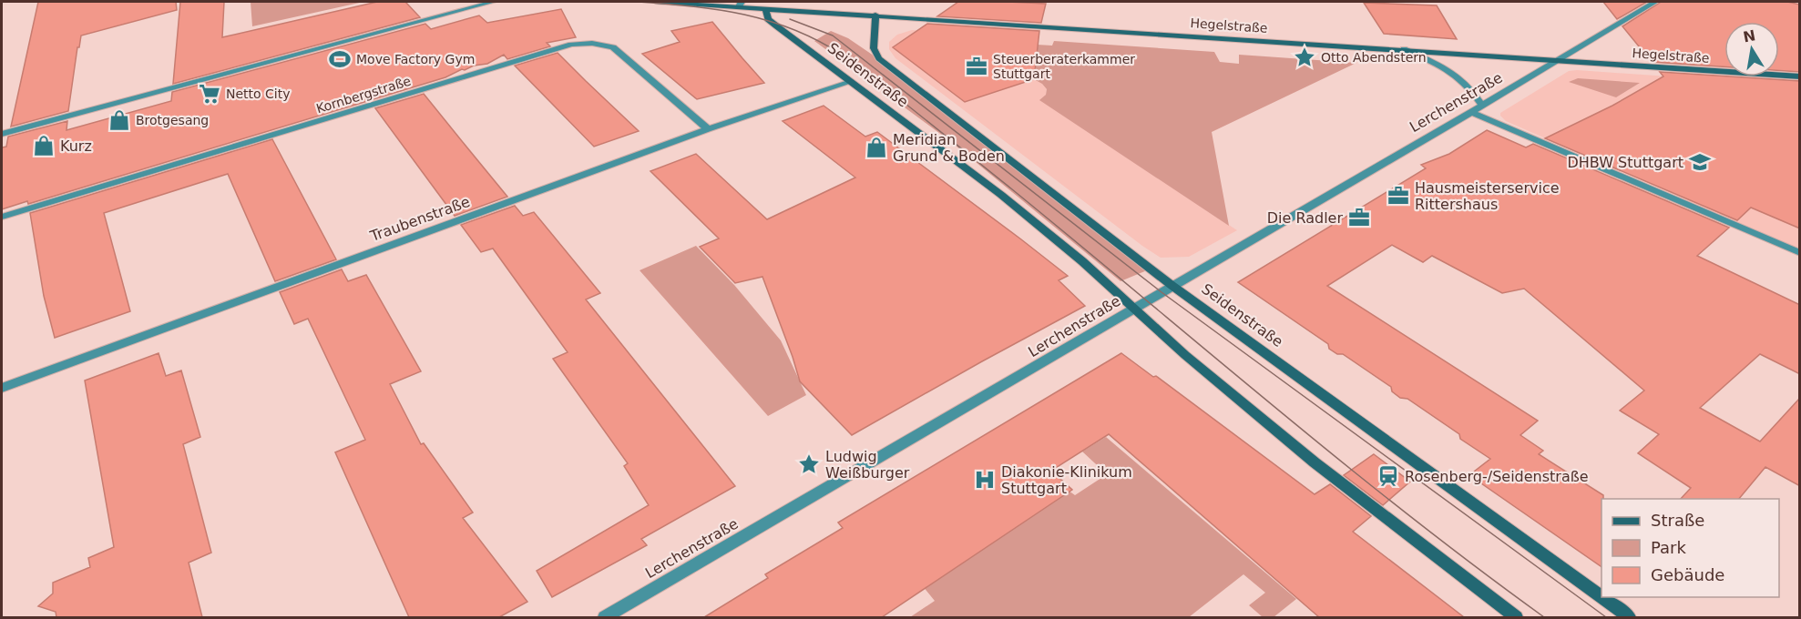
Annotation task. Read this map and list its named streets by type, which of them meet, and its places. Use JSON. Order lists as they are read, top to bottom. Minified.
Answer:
{"streets":{"street":["Hegelstraße","Seidenstraße","Kornbergstraße","Lerchenstraße","Traubenstraße"]},"crossings":[["Hegelstraße","Seidenstraße"],["Hegelstraße","Lerchenstraße"],["Seidenstraße","Lerchenstraße"],["Seidenstraße","Traubenstraße"],["Kornbergstraße","Traubenstraße"]],"places":{"place":["Otto Abendstern","Ludwig Weißburger"],"sports":["Move Factory Gym"],"office":["Steuerberaterkammer Stuttgart","Hausmeisterservice Rittershaus","Die Radler"],"supermarket":["Netto City"],"shop":["Brotgesang","Kurz","Meridian Grund & Boden"],"school or university":["DHBW Stuttgart"],"station":["Rosenberg-/Seidenstraße"],"hospital":["Diakonie-Klinikum Stuttgart"]},"legend":["Straße","Park","Gebäude"],"north":"top"}
